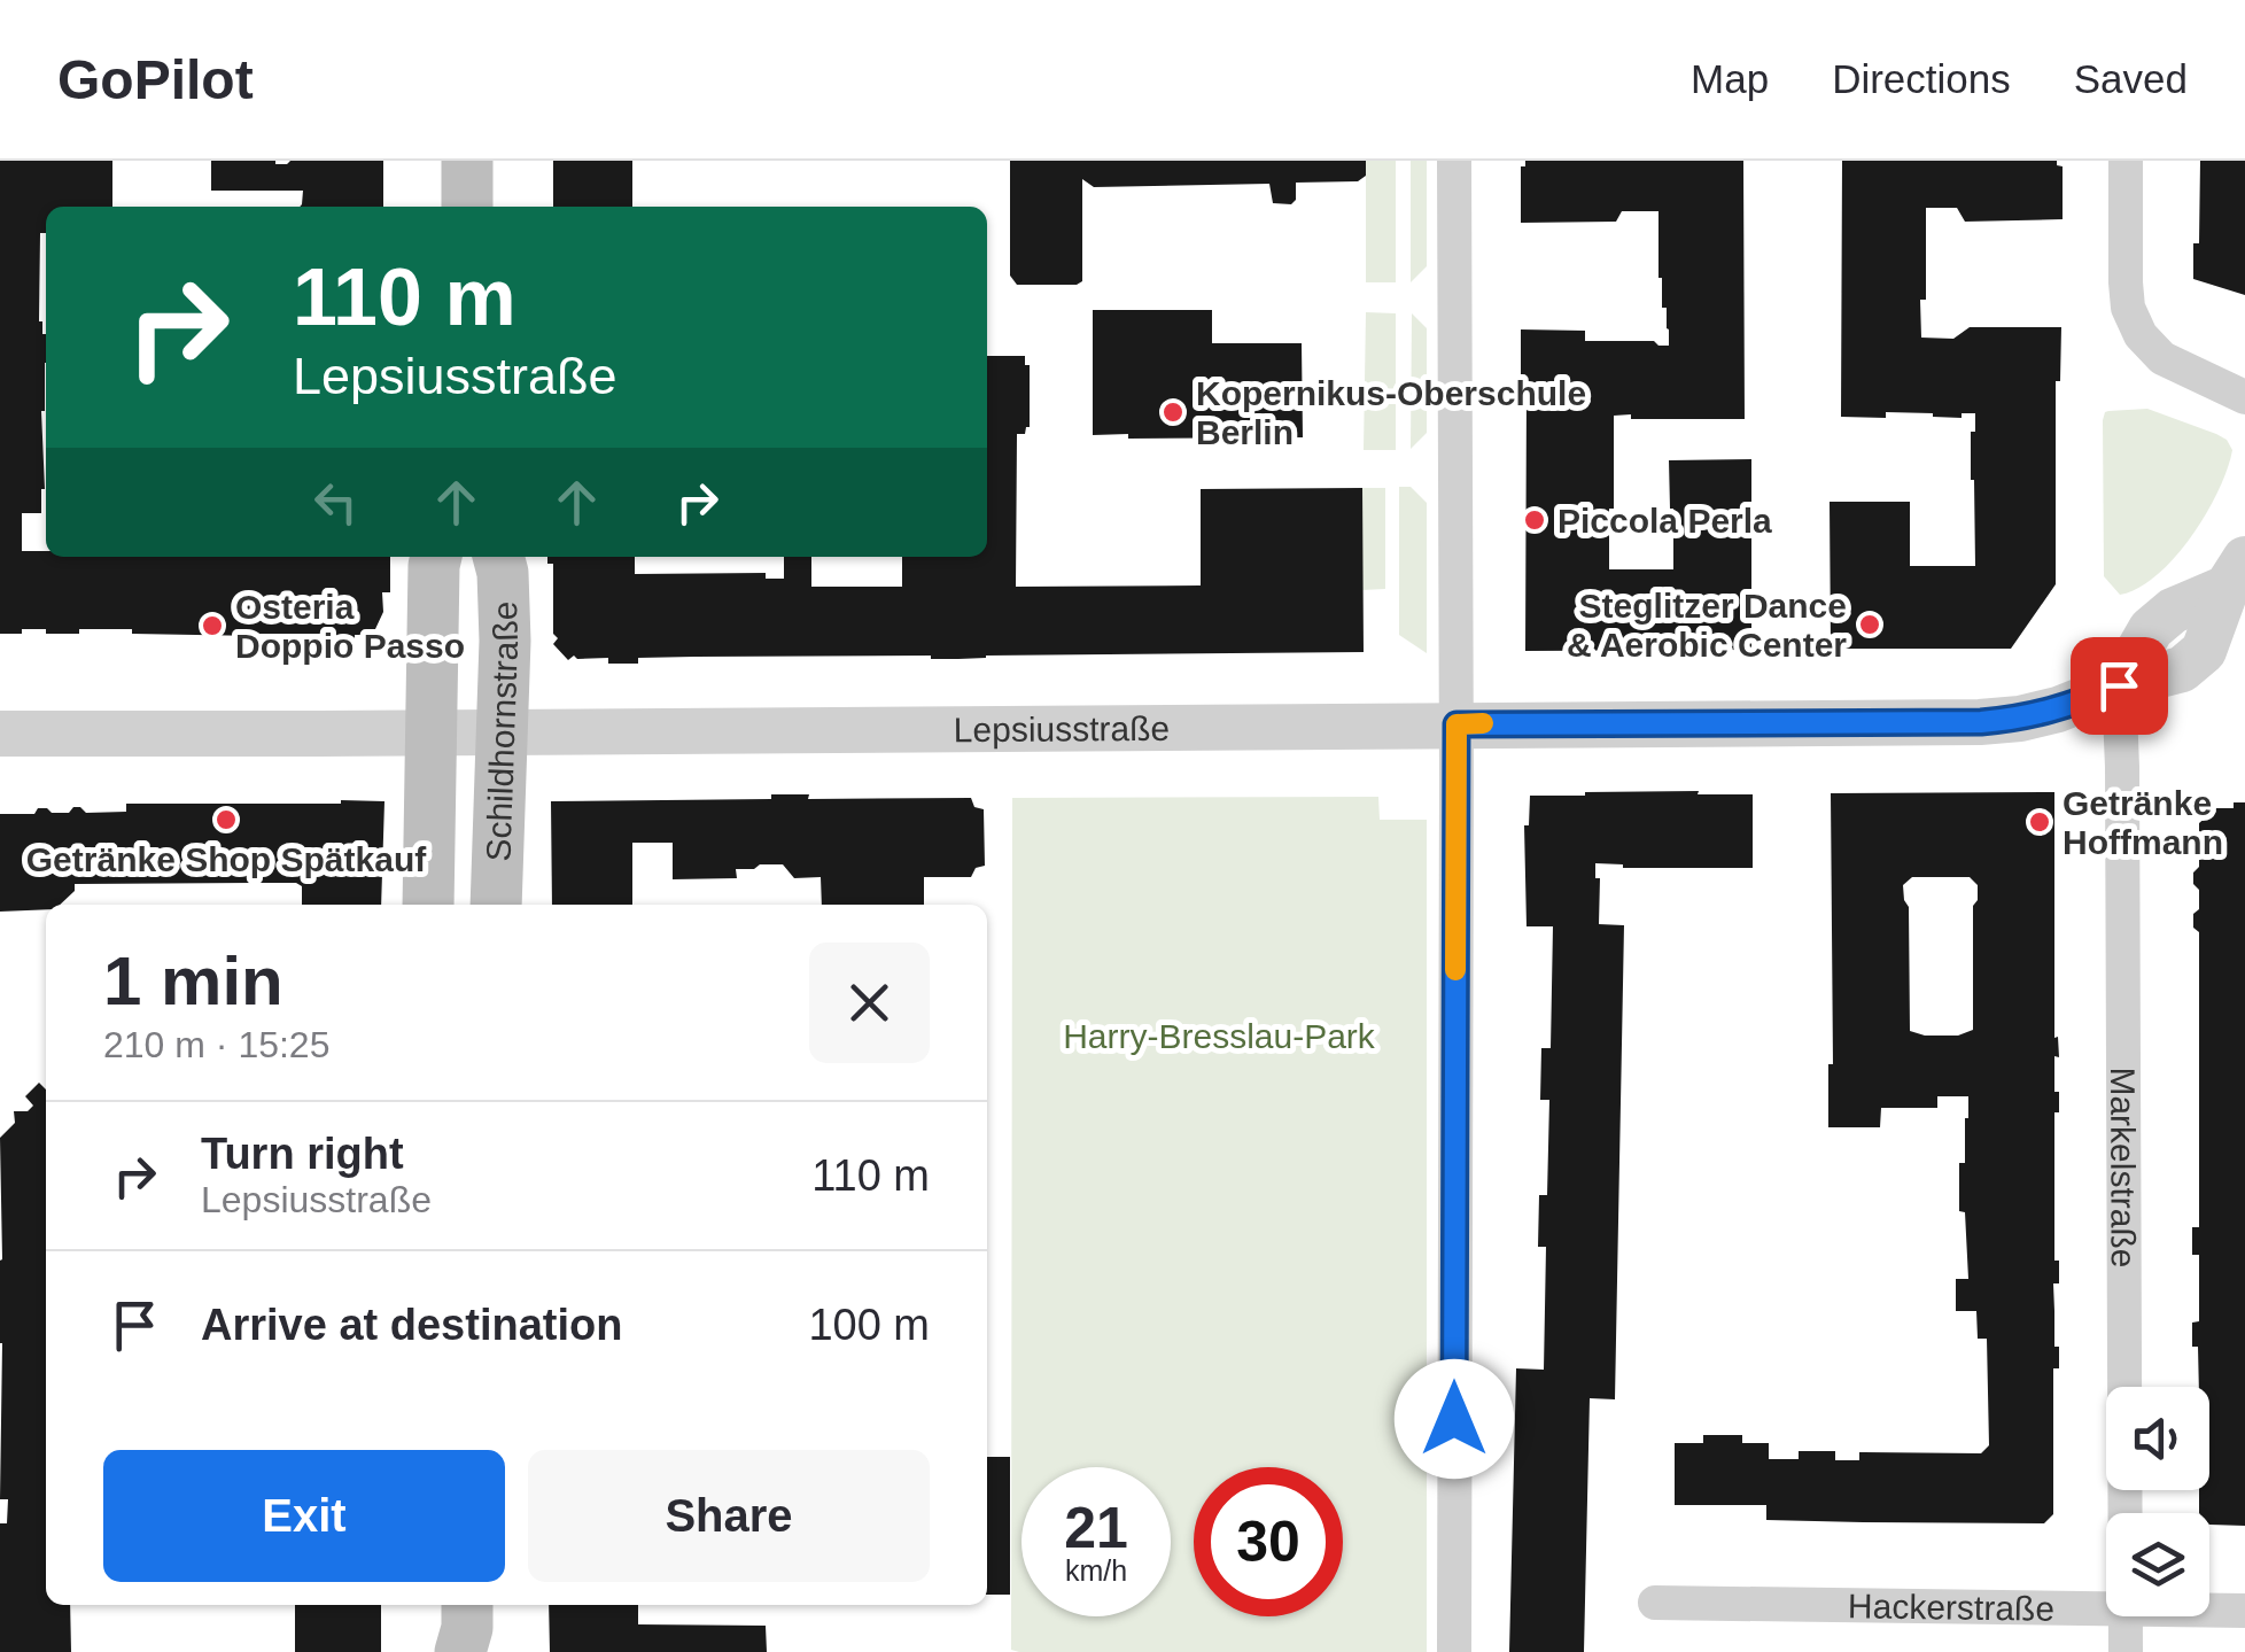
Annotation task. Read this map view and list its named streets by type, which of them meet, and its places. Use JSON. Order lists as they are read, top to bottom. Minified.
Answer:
{"streets":{"main road":["Schildhornstraße"],"street":["Lepsiusstraße","Markelstraße","Hackerstraße"]},"crossings":[["Lepsiusstraße","Schildhornstraße"],["Lepsiusstraße","Markelstraße"]],"parks":["Harry-Bresslau-Park"],"places":["Kopernikus-Oberschule Berlin","Piccola Perla","Steglitzer Dance & Aerobic Center","Osteria Doppio Passo","Getränke Shop Spätkauf","Getränke Hoffmann"],"page":{"header":"GoPilot","nav":["Map","Directions","Saved"],"turn":["110 m","Lepsiusstraße"],"heading":["1 min","210 m · 15:25"],"list":[{"name":"Turn right","note":"Lepsiusstraße","value":"110 m"},{"name":"Arrive at destination","value":"100 m"}],"buttons":["Exit","Share"],"speed":"21 km/h","limit":"30"}}
